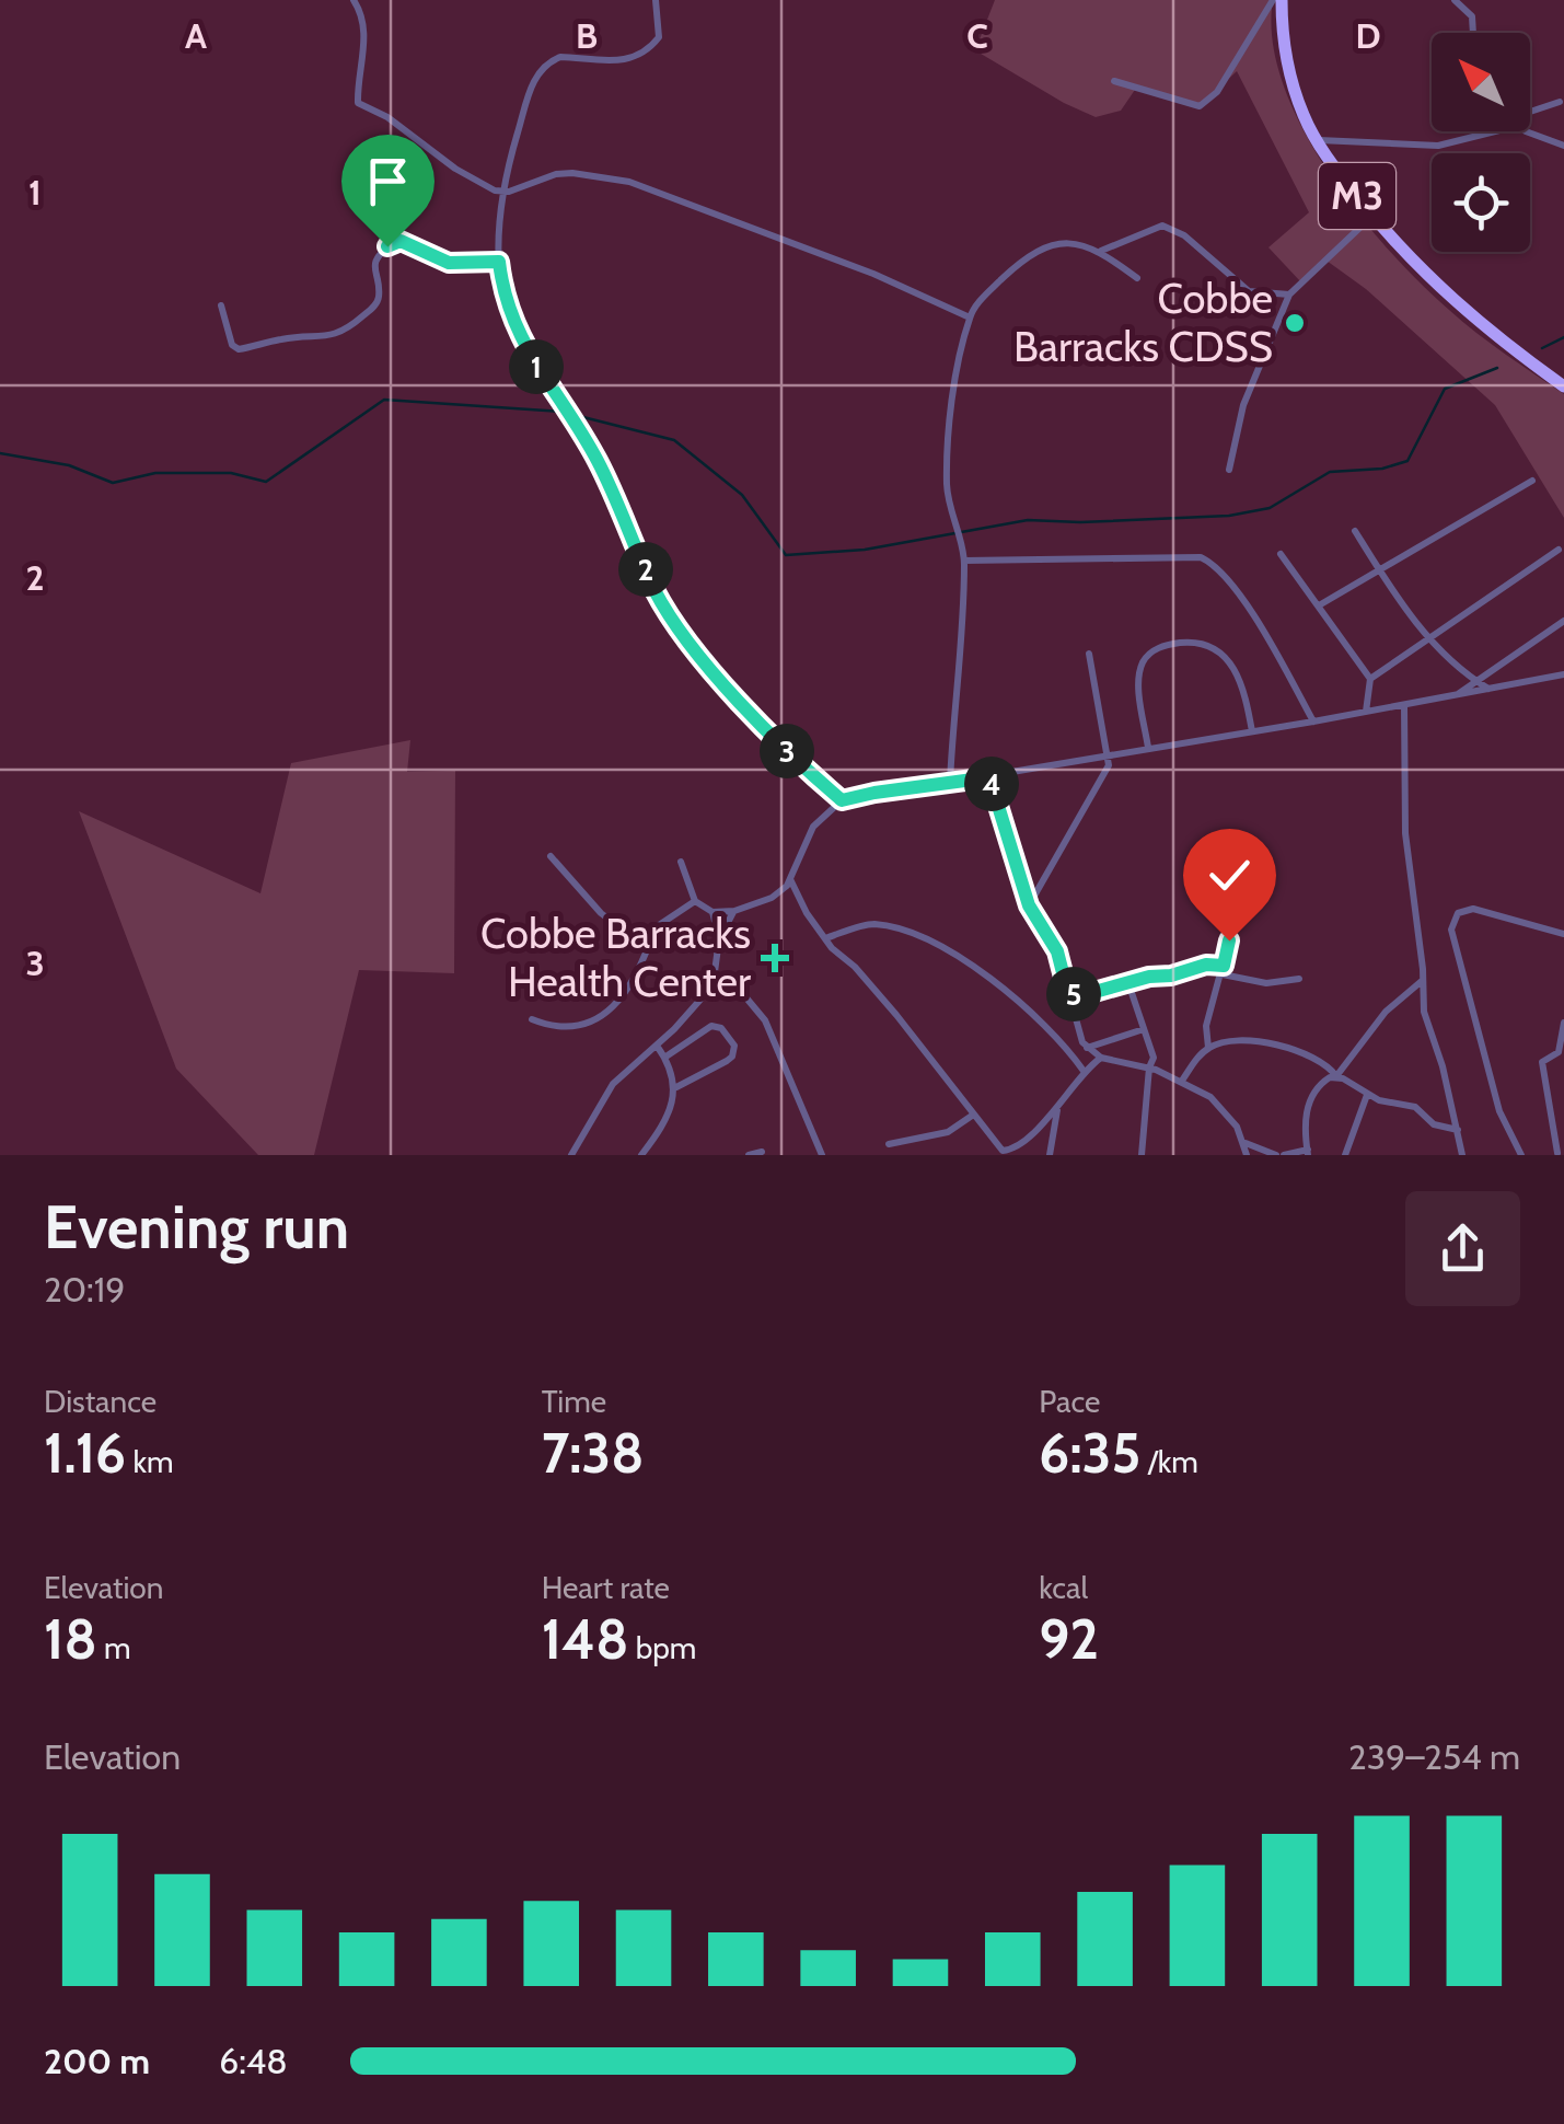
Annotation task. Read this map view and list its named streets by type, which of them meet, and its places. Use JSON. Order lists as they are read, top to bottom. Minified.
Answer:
{"streets":{"highway":["M3"]},"places":{"other":["Cobbe Barracks CDSS"],"health":["Cobbe Barracks Health Center"]},"north":"top left","page":{"pins":["1","2","3","4","5"],"heading":["Evening run","20:19"],"stats":[["Distance","1.16 km"],["Time","7:38"],["Pace","6:35 /km"],["Elevation","18 m"],["Heart rate","148 bpm"],["kcal","92"]],"chart":["Elevation","239–254 m"],"list":[{"name":"200 m","note":"6:48"}]},"grid":{"columns":["A","B","C","D"],"rows":["1","2","3"]}}
